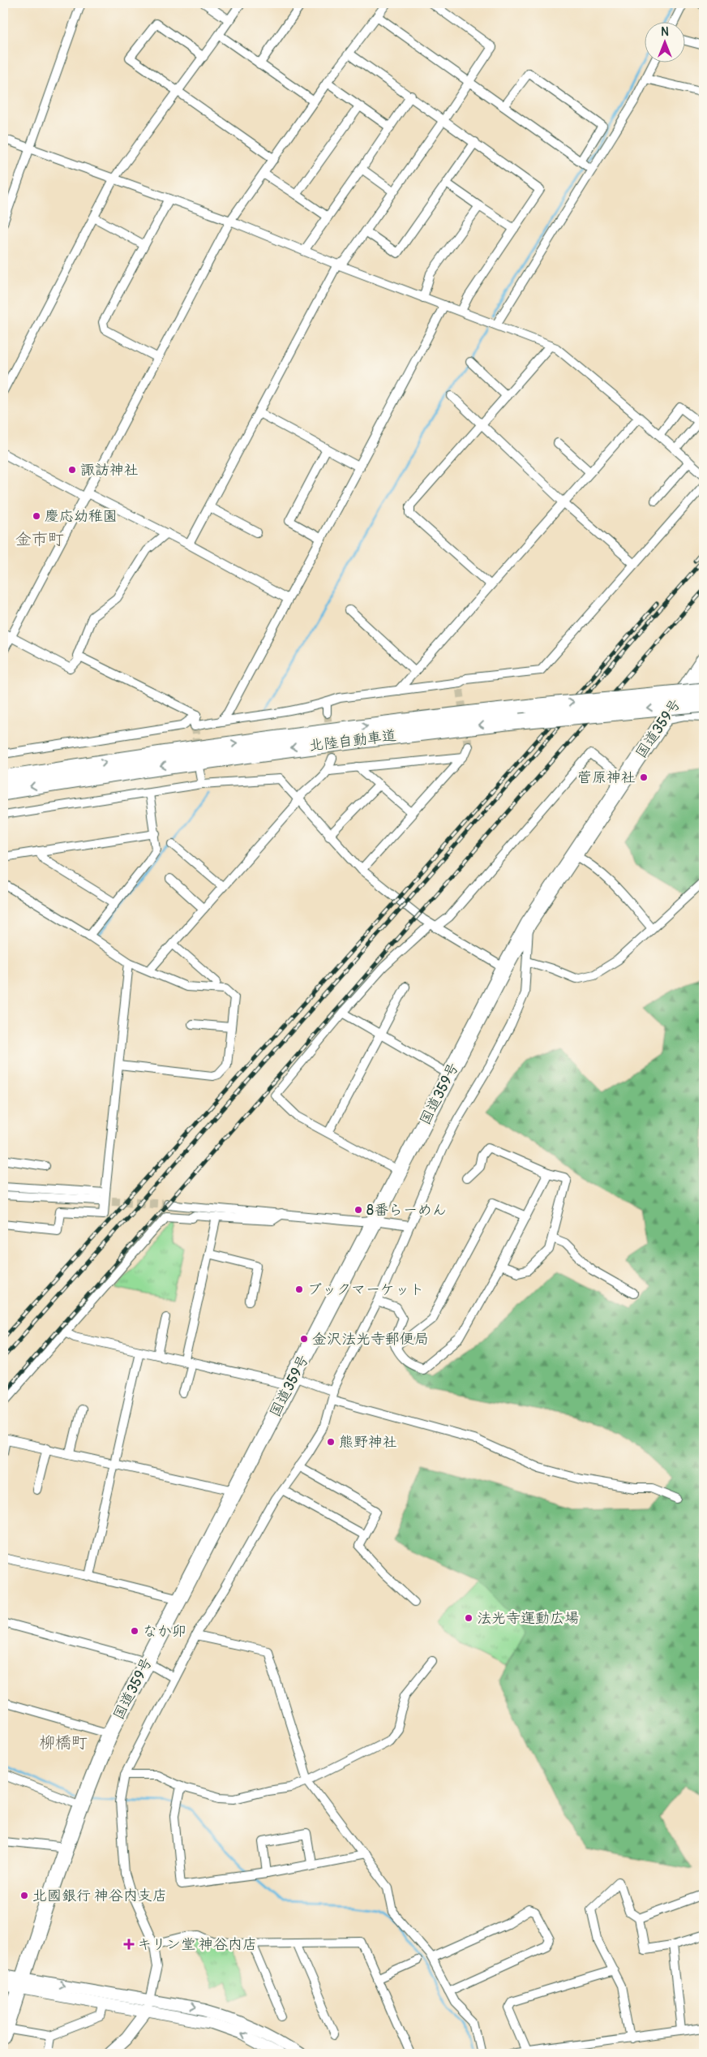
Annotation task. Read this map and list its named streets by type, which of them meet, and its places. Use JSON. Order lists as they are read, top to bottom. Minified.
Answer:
{"streets":{"highway":["国道359号","北陸自動車道"]},"districts":["金市町","柳橋町"],"places":{"other":["諏訪神社","慶応幼稚園","菅原神社","8番らーめん","ブックマーケット","金沢法光寺郵便局","熊野神社","法光寺運動広場","なか卯","北國銀行 神谷内支店"],"health":["キリン堂 神谷内店"]},"north":"top"}
